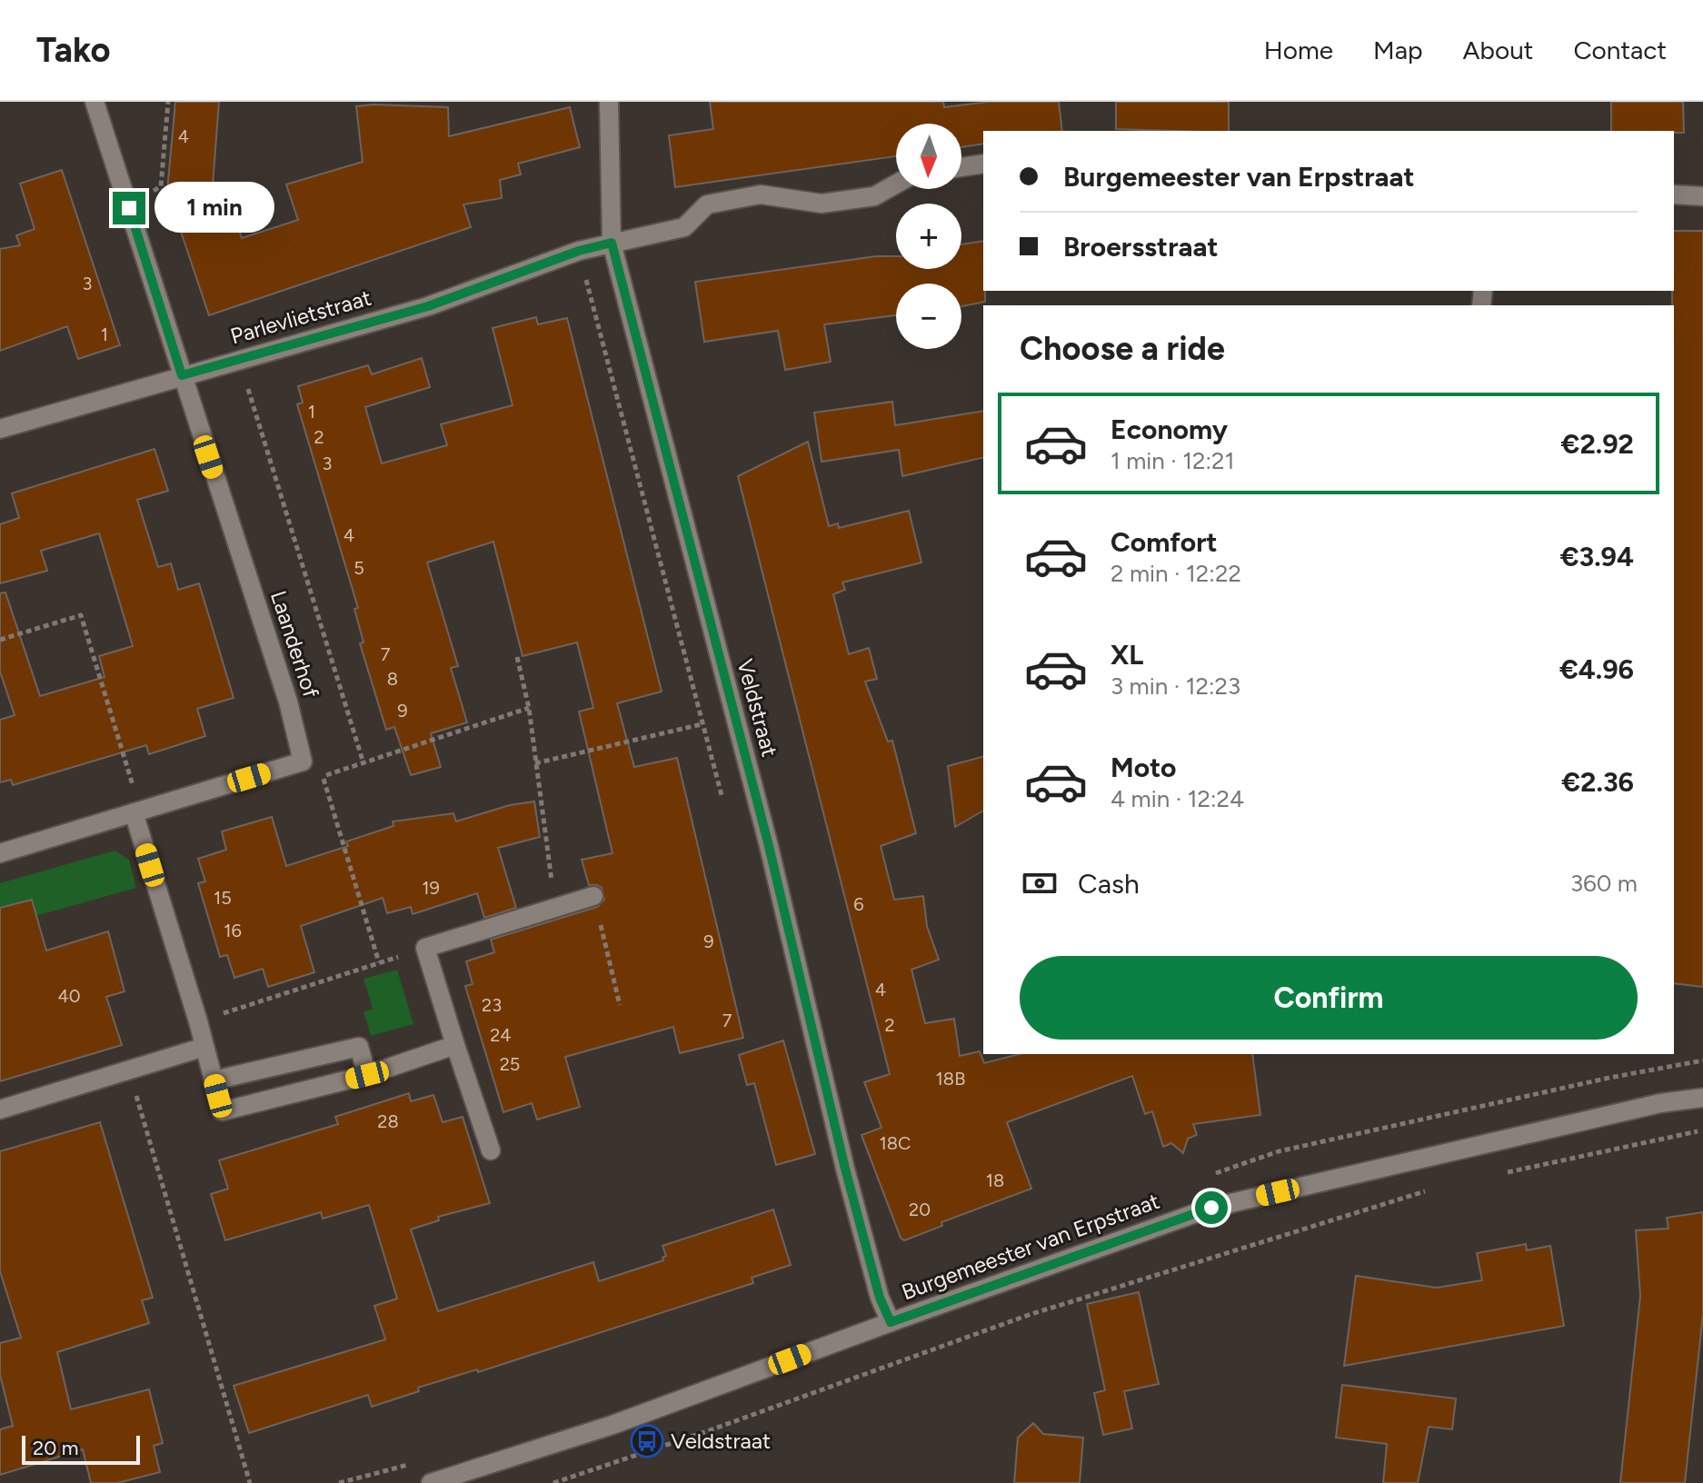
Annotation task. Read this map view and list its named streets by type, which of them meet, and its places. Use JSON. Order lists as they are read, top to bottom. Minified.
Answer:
{"streets":{"street":["Parlevlietstraat","Laanderhof","Veldstraat","Burgemeester van Erpstraat"]},"crossings":[["Parlevlietstraat","Laanderhof"],["Parlevlietstraat","Veldstraat"],["Veldstraat","Burgemeester van Erpstraat"]],"places":{"bus stop":["Veldstraat"]},"house_numbers":["4","3","1","1","2","3","4","5","7","8","9","19","15","6","16","9","4","40","23","7","2","24","25","18B","28","18C","18","20"],"scale_bar":"20 m","north":"bottom","page":{"header":"Tako","nav":["Home","Map","About","Contact"],"map_buttons":["+","−"],"banner":["Burgemeester van Erpstraat","Broersstraat"],"bubble":"1 min","heading":"Choose a ride","list":[{"name":"Economy","note":"1 min · 12:21","value":"€2.92"},{"name":"Comfort","note":"2 min · 12:22","value":"€3.94"},{"name":"XL","note":"3 min · 12:23","value":"€4.96"},{"name":"Moto","note":"4 min · 12:24","value":"€2.36"}],"pay":["Cash","360 m"],"buttons":"Confirm","scale":"20 m"}}
